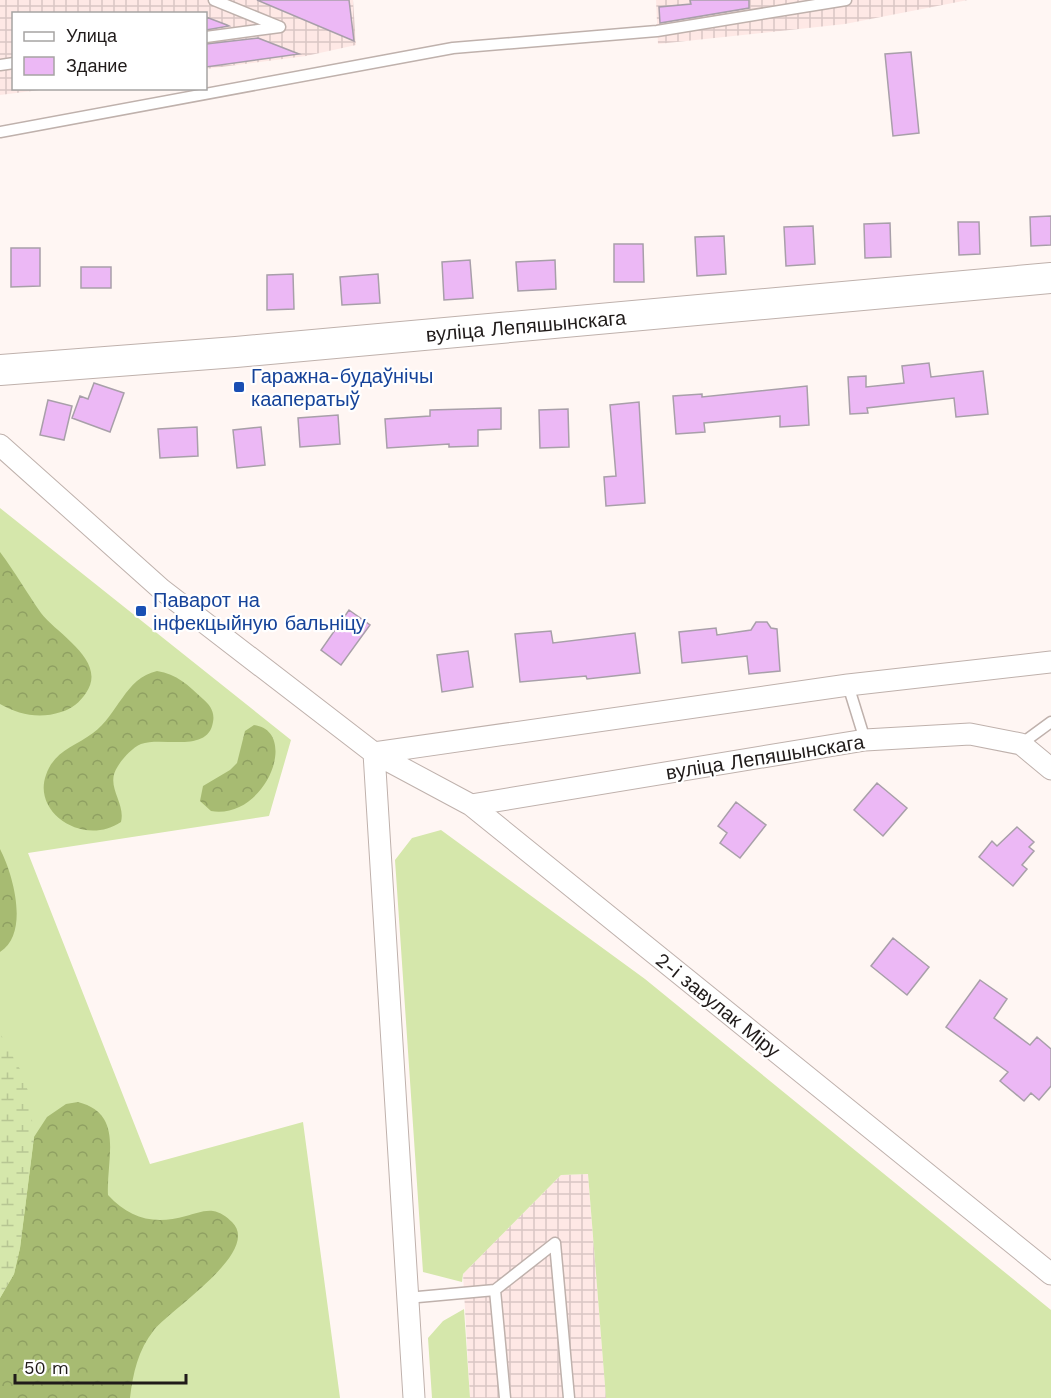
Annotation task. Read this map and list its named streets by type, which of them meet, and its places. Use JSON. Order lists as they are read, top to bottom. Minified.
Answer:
{"streets":{"street":["вуліца Лепяшынскага","2-і завулак Міру"]},"crossings":[["вуліца Лепяшынскага","2-і завулак Міру"]],"places":{"transit":["Гаражна-будаўнічы кааператыў","Паварот на інфекцыйную бальніцу"]},"legend":["Улица","Здание"],"scale_bar":"50 m"}
